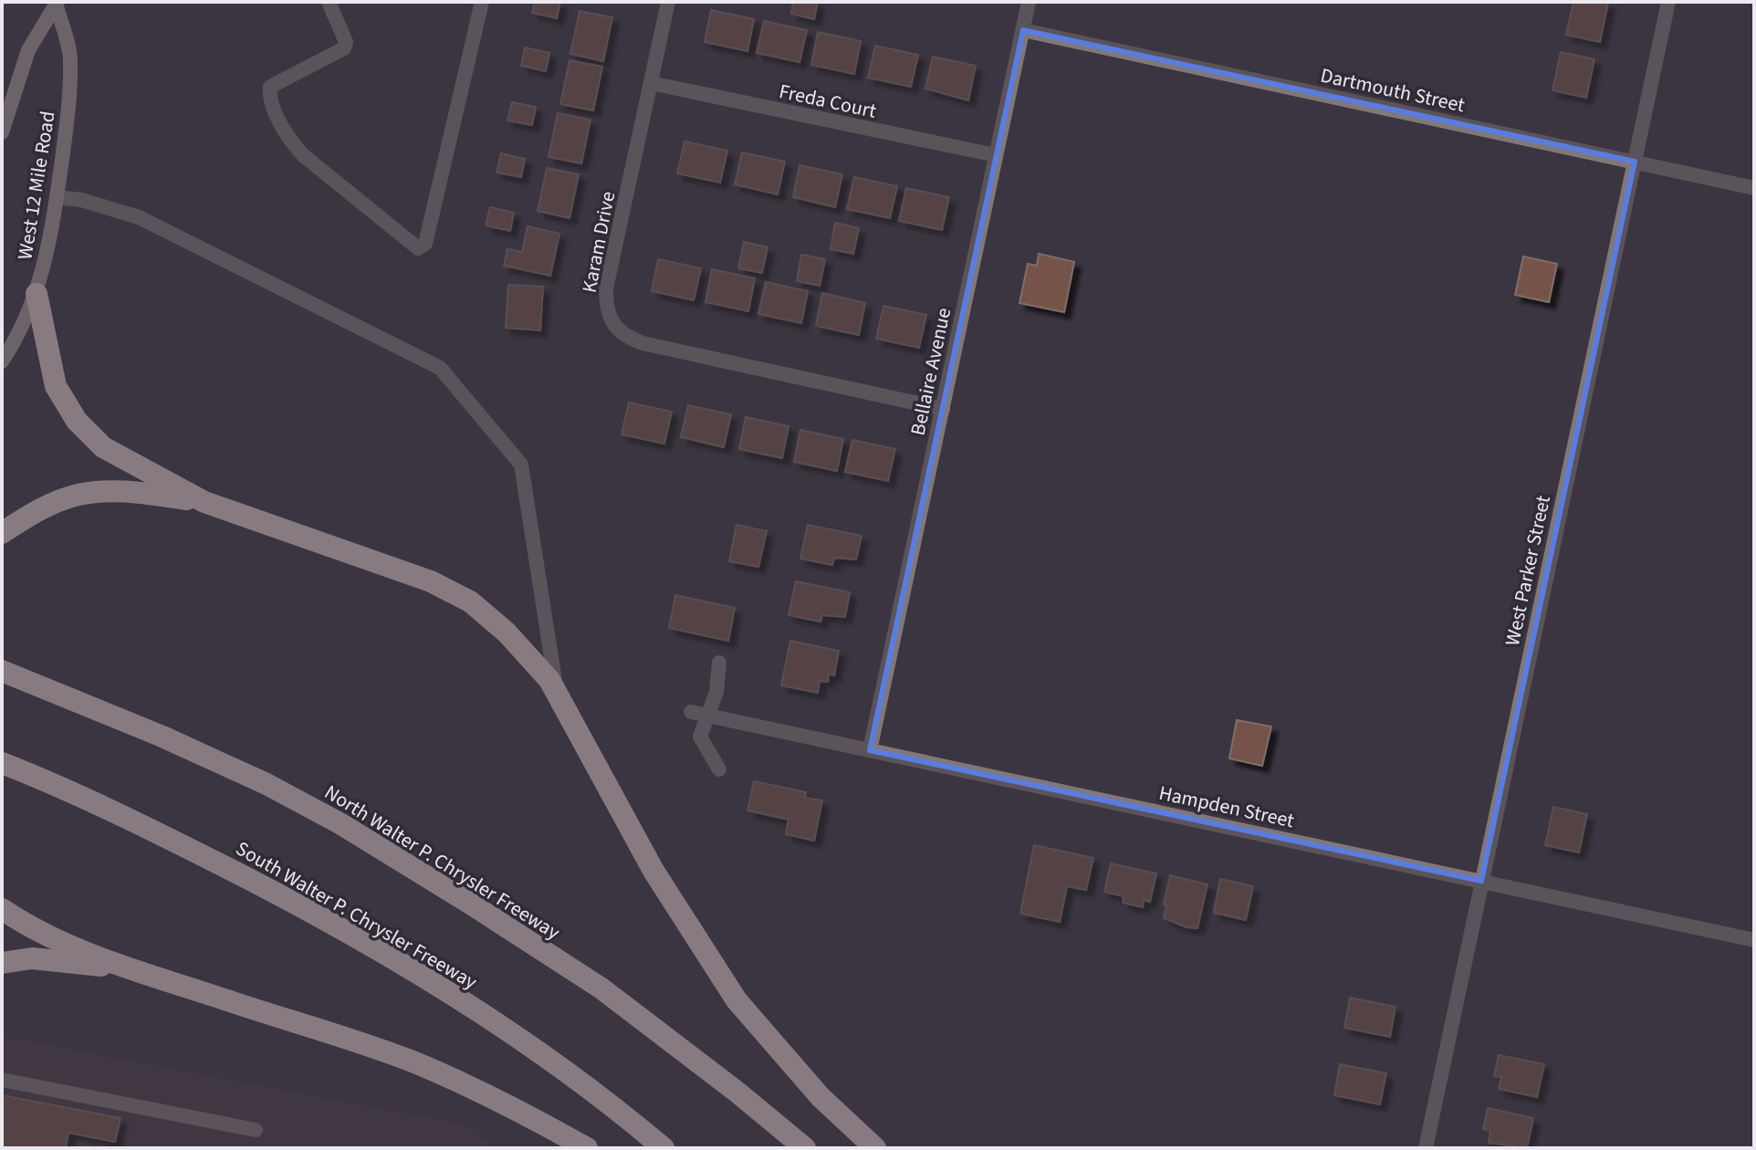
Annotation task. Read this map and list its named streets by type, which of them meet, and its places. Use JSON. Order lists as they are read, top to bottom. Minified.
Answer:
{"streets":{"highway":["North Walter P. Chrysler Freeway","South Walter P. Chrysler Freeway"],"main road":["West 12 Mile Road"],"street":["Dartmouth Street","Freda Court","Karam Drive","Bellaire Avenue","West Parker Street","Hampden Street"]},"crossings":[["Dartmouth Street","Bellaire Avenue"],["Dartmouth Street","West Parker Street"],["Freda Court","Karam Drive"],["Freda Court","Bellaire Avenue"],["Karam Drive","Bellaire Avenue"],["Bellaire Avenue","Hampden Street"],["West Parker Street","Hampden Street"]]}
